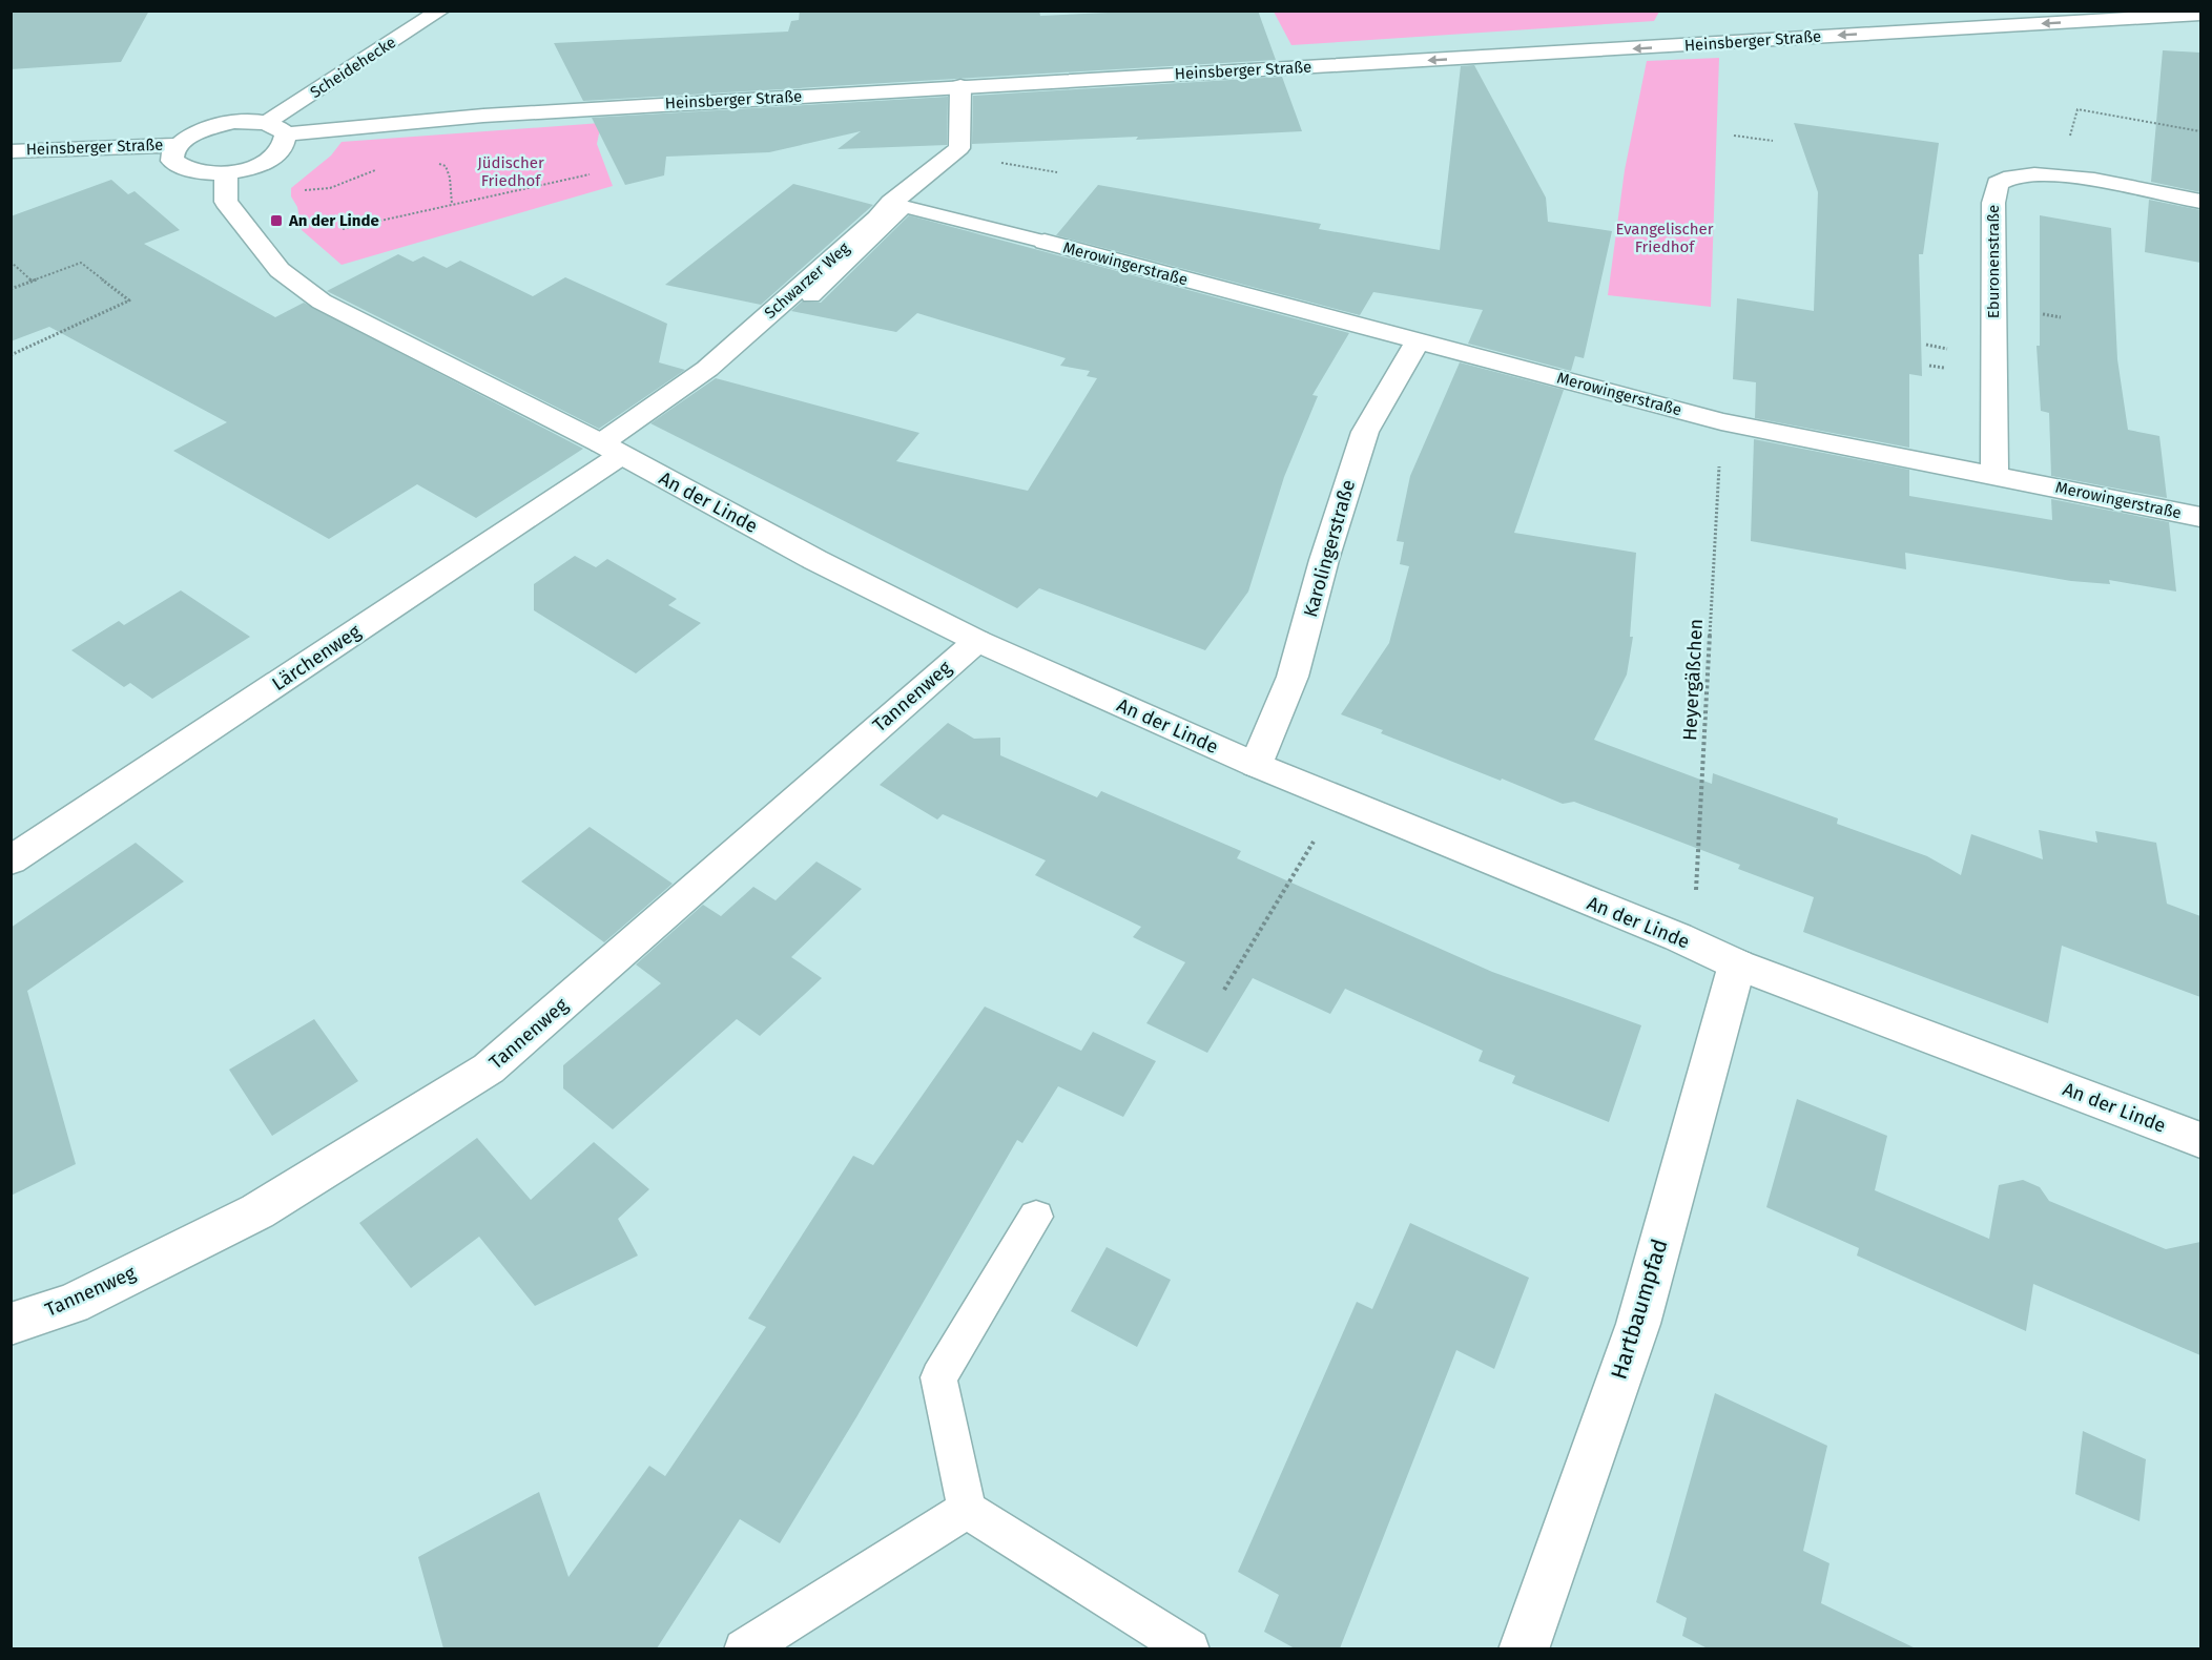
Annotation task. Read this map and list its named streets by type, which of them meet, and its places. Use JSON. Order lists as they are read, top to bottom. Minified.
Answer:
{"streets":{"street":["Heinsberger Straße","Scheidehecke","Eburonenstraße","Merowingerstraße","Schwarzer Weg","An der Linde","Karolingerstraße","Lärchenweg","Tannenweg","Hartbaumpfad"],"path":["Heyergäßchen"]},"crossings":[["Heinsberger Straße","Scheidehecke"],["Heinsberger Straße","Schwarzer Weg"],["Heinsberger Straße","An der Linde"],["Eburonenstraße","Merowingerstraße"],["Merowingerstraße","Karolingerstraße"],["Merowingerstraße","Heyergäßchen"],["Schwarzer Weg","An der Linde"],["Schwarzer Weg","Lärchenweg"],["An der Linde","Karolingerstraße"],["An der Linde","Lärchenweg"],["An der Linde","Heyergäßchen"],["An der Linde","Tannenweg"],["An der Linde","Hartbaumpfad"]],"one_way":["Heinsberger Straße"],"parks":["Jüdischer Friedhof","Evangelischer Friedhof"],"places":{"transit":["An der Linde"]}}
